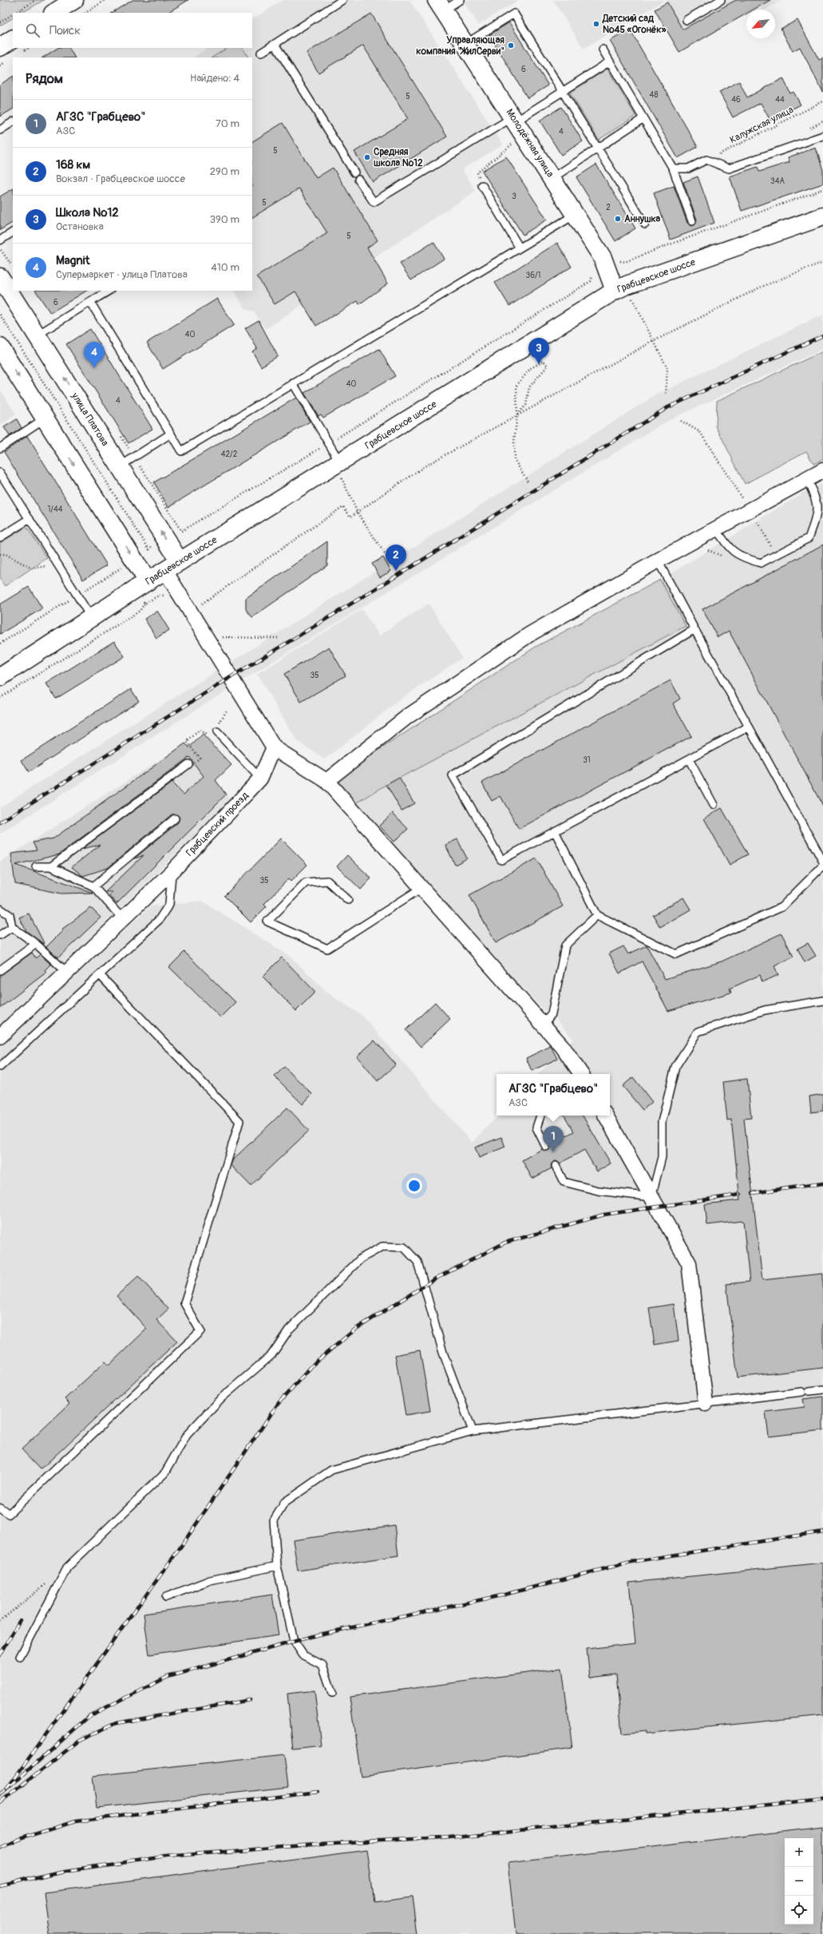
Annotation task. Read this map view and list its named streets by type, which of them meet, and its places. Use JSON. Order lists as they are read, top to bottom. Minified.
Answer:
{"streets":{"main road":["Молодёжная улица","Грабцевское шоссе","улица Платова"],"street":["Грабцевский проезд"],"path":["Калужская улица"]},"crossings":[["Молодёжная улица","Грабцевское шоссе"],["Грабцевское шоссе","улица Платова"]],"places":["Детский сад №45 «Огонёк»","Управляющая компания \"ЖилСерви\"","Средняя школа №12","Аннушка"],"house_numbers":["6","48","5","46","44","4","5","34А","3","5","2","5","36/1","6","40","40","4","42/2","1/44","35","31","35"],"north":"bottom left","page":{"search":"Поиск","heading":["Рядом","Найдено: 4"],"list":[{"mark":"1","name":"АГЗС \"Грабцево\"","note":"АЗС","value":"70 m"},{"mark":"2","name":"168 км","note":"Вокзал · Грабцевское шоссе","value":"290 m"},{"mark":"3","name":"Школа №12","note":"Остановка","value":"390 m"},{"mark":"4","name":"Magnit","note":"Супермаркет · улица Платова","value":"410 m"}],"pins":["3","4","2","1"],"popup":["АГЗС \"Грабцево\"","АЗС"],"map_buttons":["+","−"]}}
